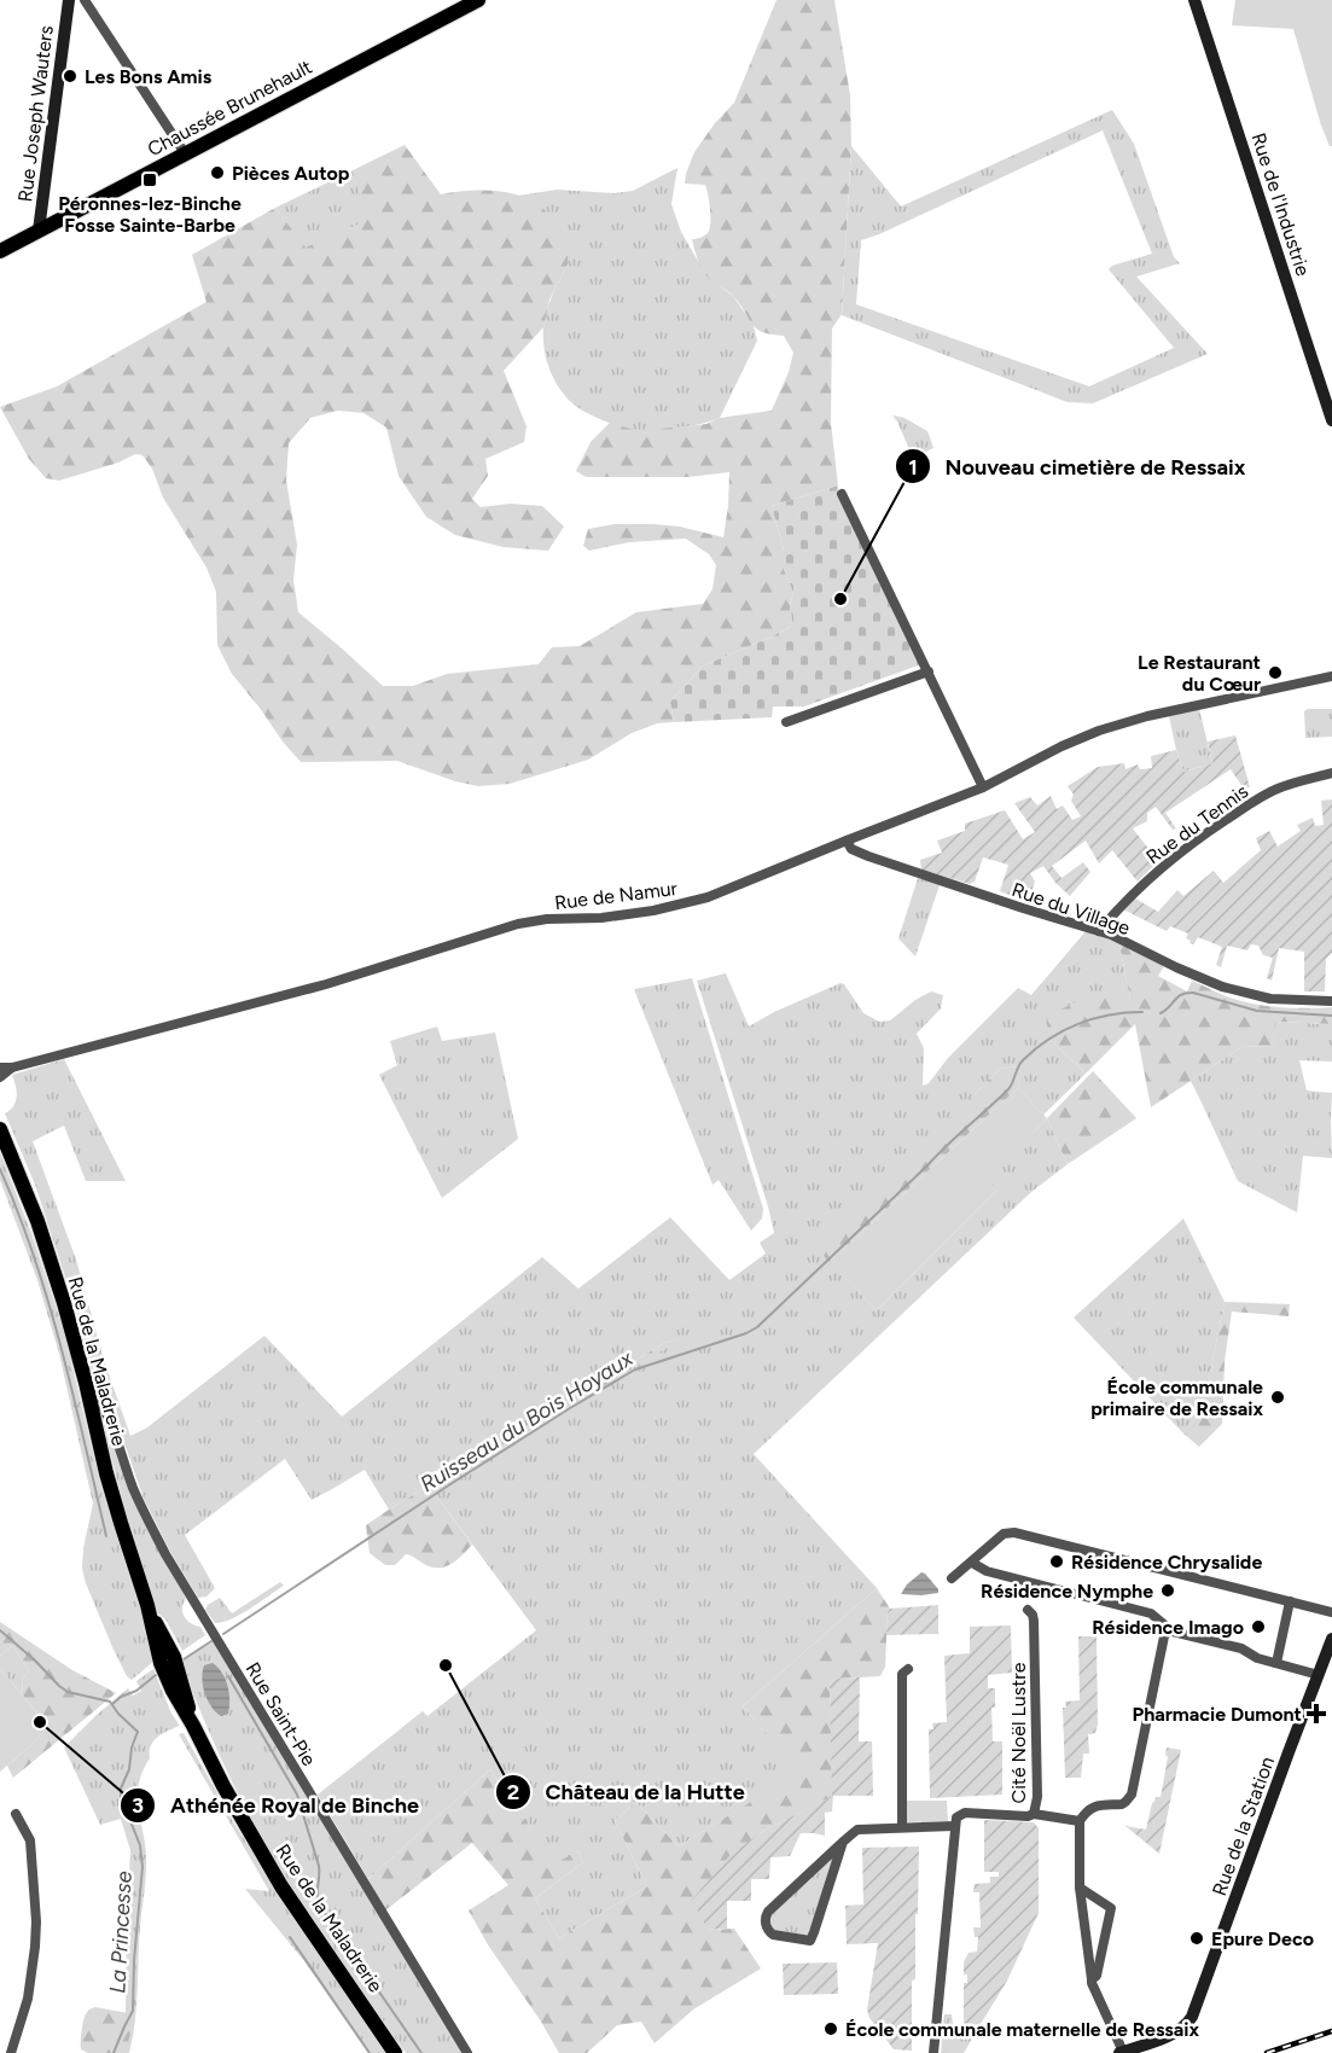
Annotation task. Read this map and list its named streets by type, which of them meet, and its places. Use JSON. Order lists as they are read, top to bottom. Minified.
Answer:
{"streets":{"main road":["Chaussée Brunehault","Rue de la Maladrerie"],"street":["Rue Joseph Wauters","Rue de l'Industrie","Rue du Tennis","Rue de Namur","Rue du Village","Rue Saint-Pie","Cité Noël Lustre","Rue de la Station"]},"crossings":[["Chaussée Brunehault","Rue Joseph Wauters"],["Rue du Tennis","Rue du Village"],["Rue de Namur","Rue du Village"],["Rue de la Maladrerie","Rue Saint-Pie"]],"water":["Ruisseau du Bois Hoyaux","La Princesse"],"places":{"other":["Les Bons Amis","Pièces Autop","Nouveau cimetière de Ressaix","Le Restaurant du Cœur","École communale primaire de Ressaix","Résidence Chrysalide","Résidence Nymphe","Résidence Imago","Château de la Hutte","Athénée Royal de Binche","Epure Deco","École communale maternelle de Ressaix"],"transit":["Péronnes-lez-Binche Fosse Sainte-Barbe"],"health":["Pharmacie Dumont"]}}
